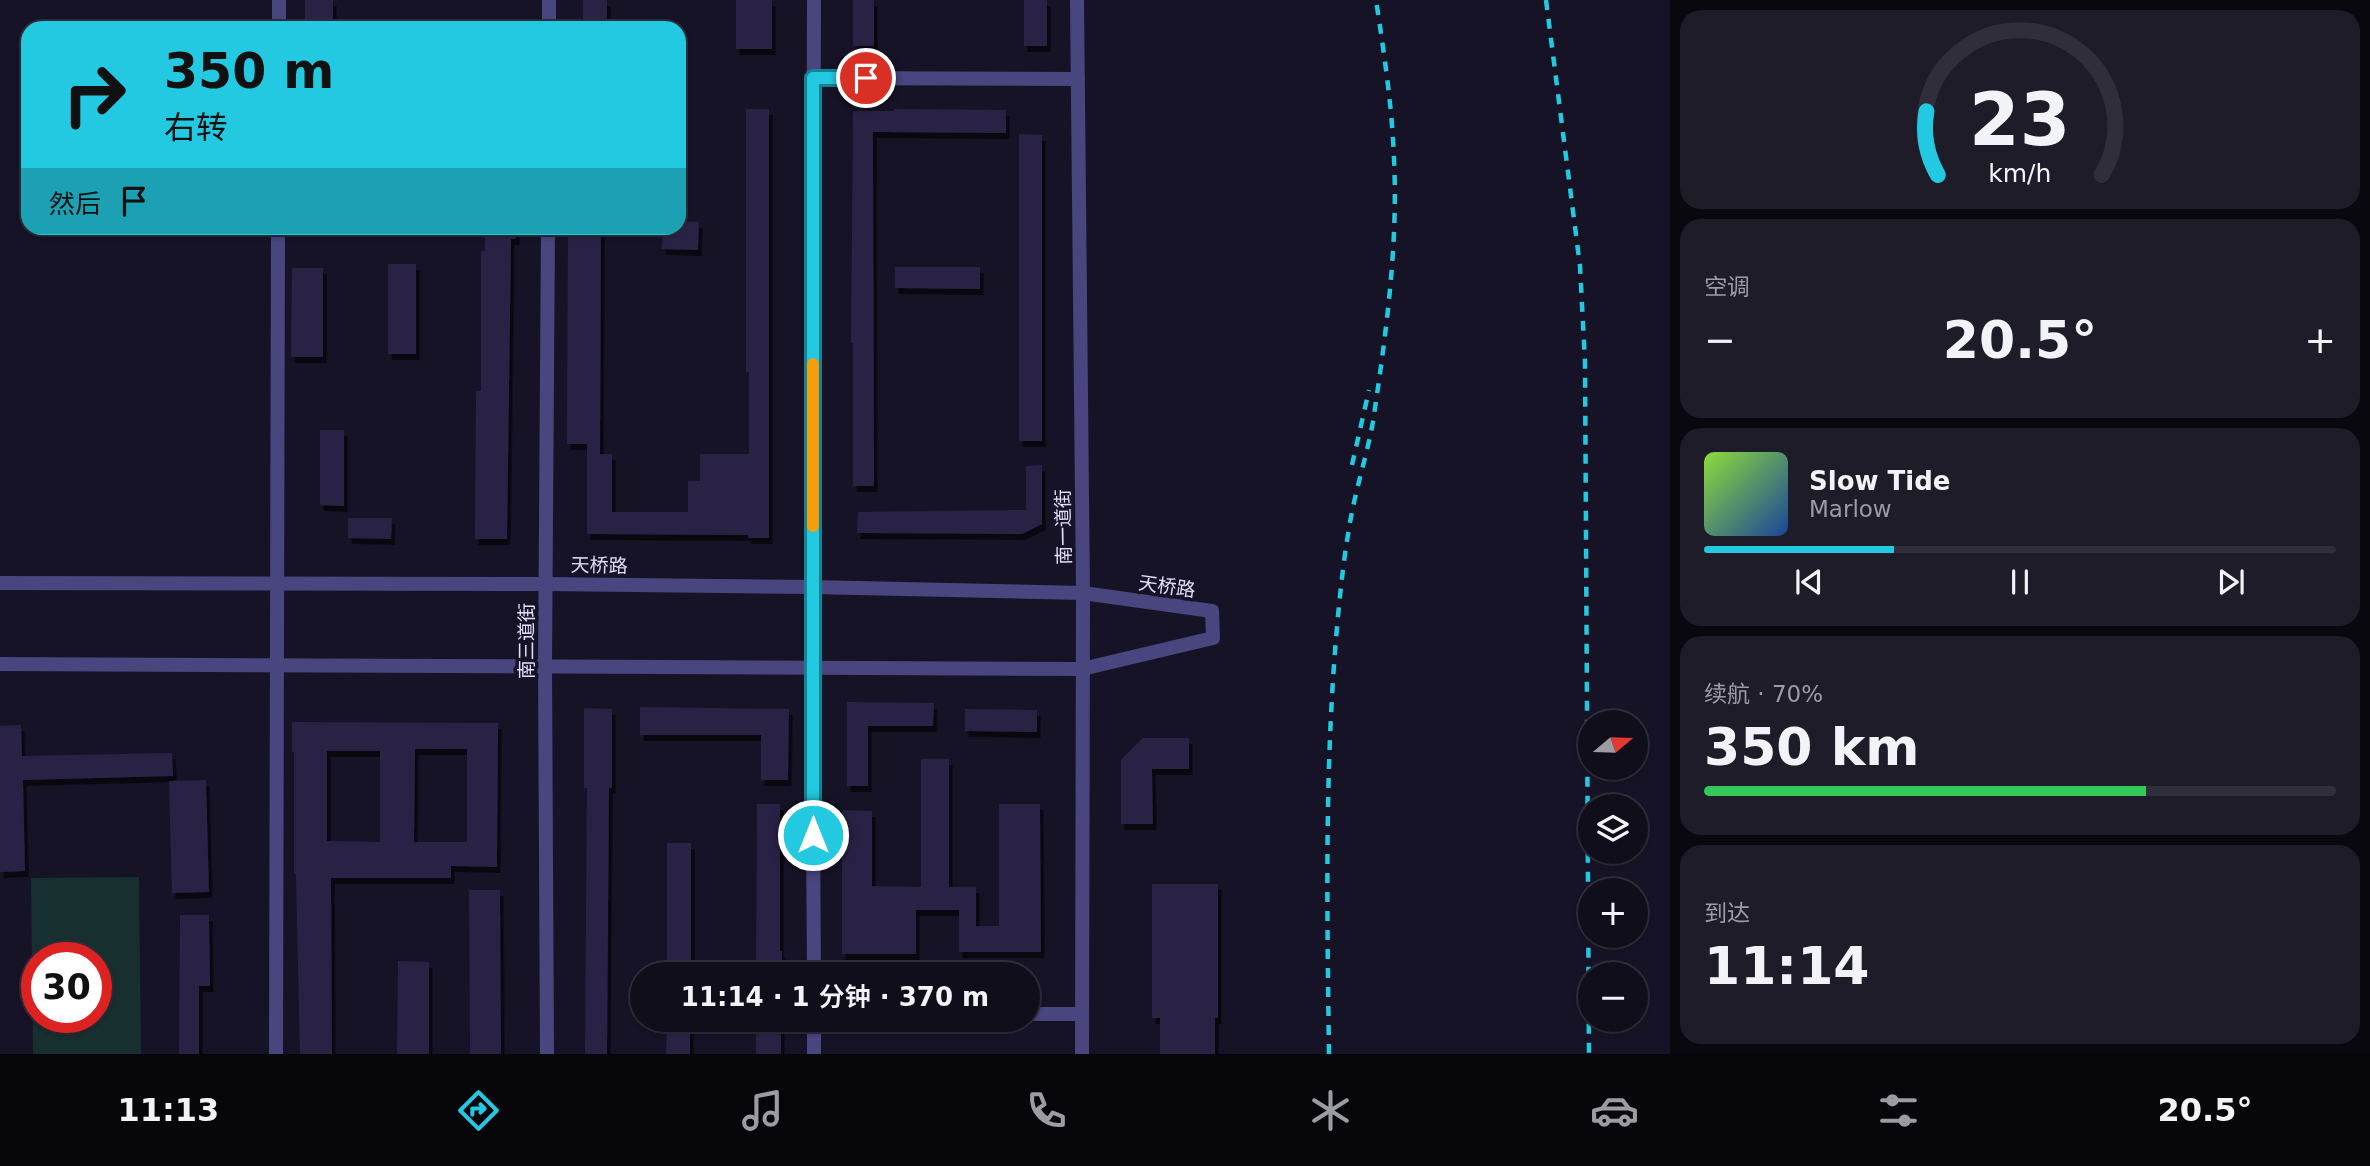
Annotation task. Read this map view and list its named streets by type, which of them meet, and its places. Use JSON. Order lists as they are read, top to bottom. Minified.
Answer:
{"streets":{"street":["南一道街","天桥路","南三道街"]},"crossings":[["南一道街","天桥路"],["天桥路","南三道街"]],"north":"right","page":{"turn":["350 m","右转"],"then":"然后","tile":["空调",["续航 · 70%","350 km"],["到达","11:14"]],"heat":["−","20.5°","+"],"song":["Slow Tide","Marlow"],"map_buttons":["+","−"],"limit":"30","trip":"11:14 · 1 分钟 · 370 m","tabs":["11:13","20.5°"],"gauge":["23","km/h"]}}
